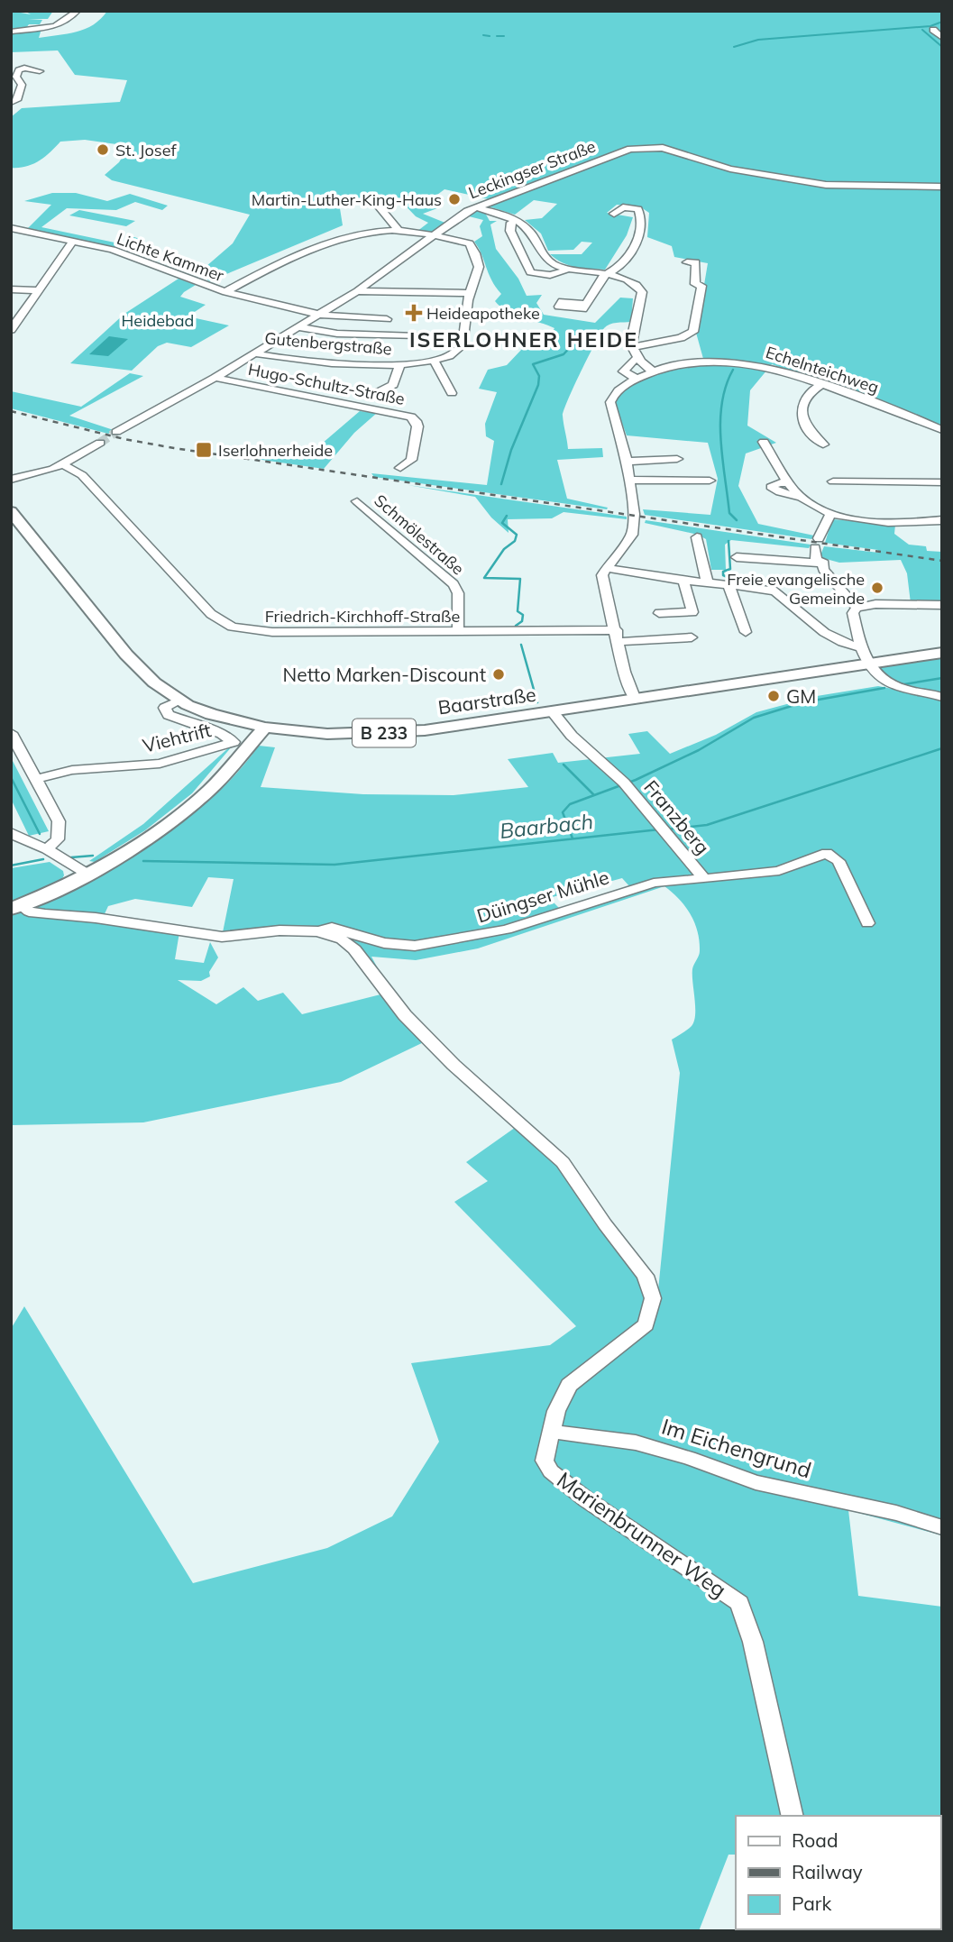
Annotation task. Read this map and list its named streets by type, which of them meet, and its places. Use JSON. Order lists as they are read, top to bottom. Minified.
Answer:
{"streets":{"main road":["Baarstraße","B 233"],"street":["Leckingser Straße","Lichte Kammer","Gutenbergstraße","Echelnteichweg","Hugo-Schultz-Straße","Schmölestraße","Friedrich-Kirchhoff-Straße","Viehtrift","Franzberg","Düingser Mühle","Im Eichengrund","Marienbrunner Weg"]},"crossings":[["Leckingser Straße","Lichte Kammer"],["Leckingser Straße","Gutenbergstraße"],["Leckingser Straße","Hugo-Schultz-Straße"],["Schmölestraße","Friedrich-Kirchhoff-Straße"],["Baarstraße","Viehtrift"],["Baarstraße","Franzberg"],["Franzberg","Düingser Mühle"],["Düingser Mühle","Marienbrunner Weg"],["Im Eichengrund","Marienbrunner Weg"]],"districts":["ISERLOHNER HEIDE"],"water":["Baarbach"],"parks":["Heidebad"],"places":{"other":["St. Josef","Martin-Luther-King-Haus","Freie evangelische Gemeinde","Netto Marken-Discount","GM"],"health":["Heideapotheke"],"transit":["Iserlohnerheide"]},"legend":["Road","Railway","Park"]}
